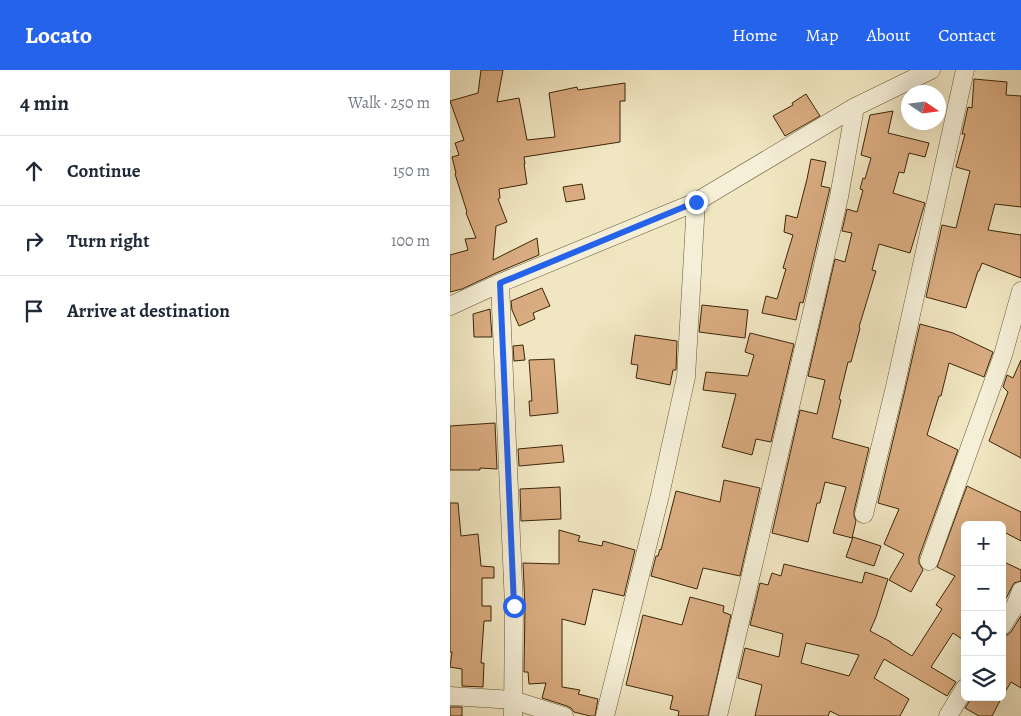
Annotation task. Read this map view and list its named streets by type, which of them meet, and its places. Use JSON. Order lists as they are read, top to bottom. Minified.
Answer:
{"north":"right","page":{"header":"Locato","nav":["Home","Map","About","Contact"],"heading":["4 min","Walk · 250 m"],"list":[["Continue","150 m"],["Turn right","100 m"],"Arrive at destination"],"map_buttons":["+","−"]}}
